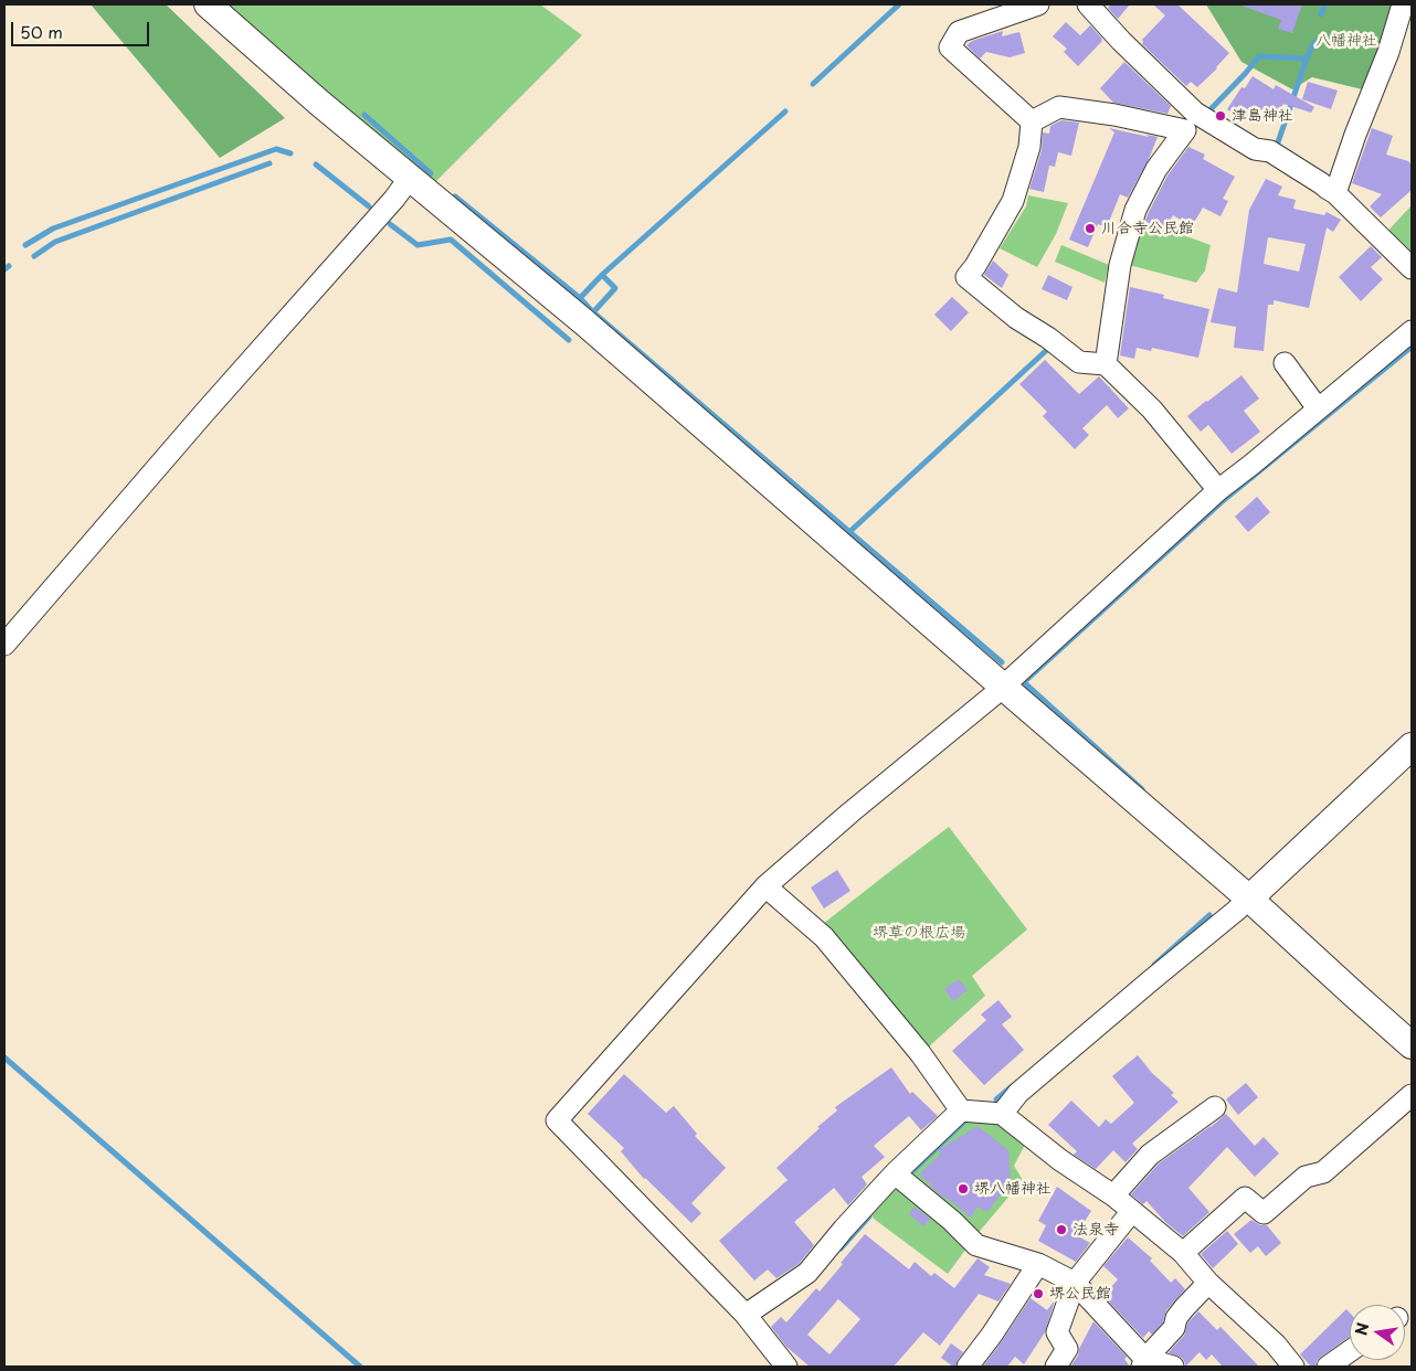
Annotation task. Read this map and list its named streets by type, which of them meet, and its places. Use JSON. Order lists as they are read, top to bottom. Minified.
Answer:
{"parks":["八幡神社","堺草の根広場"],"places":["津島神社","川合寺公民館","堺八幡神社","法泉寺","堺公民館"],"scale_bar":"50 m","north":"left"}
